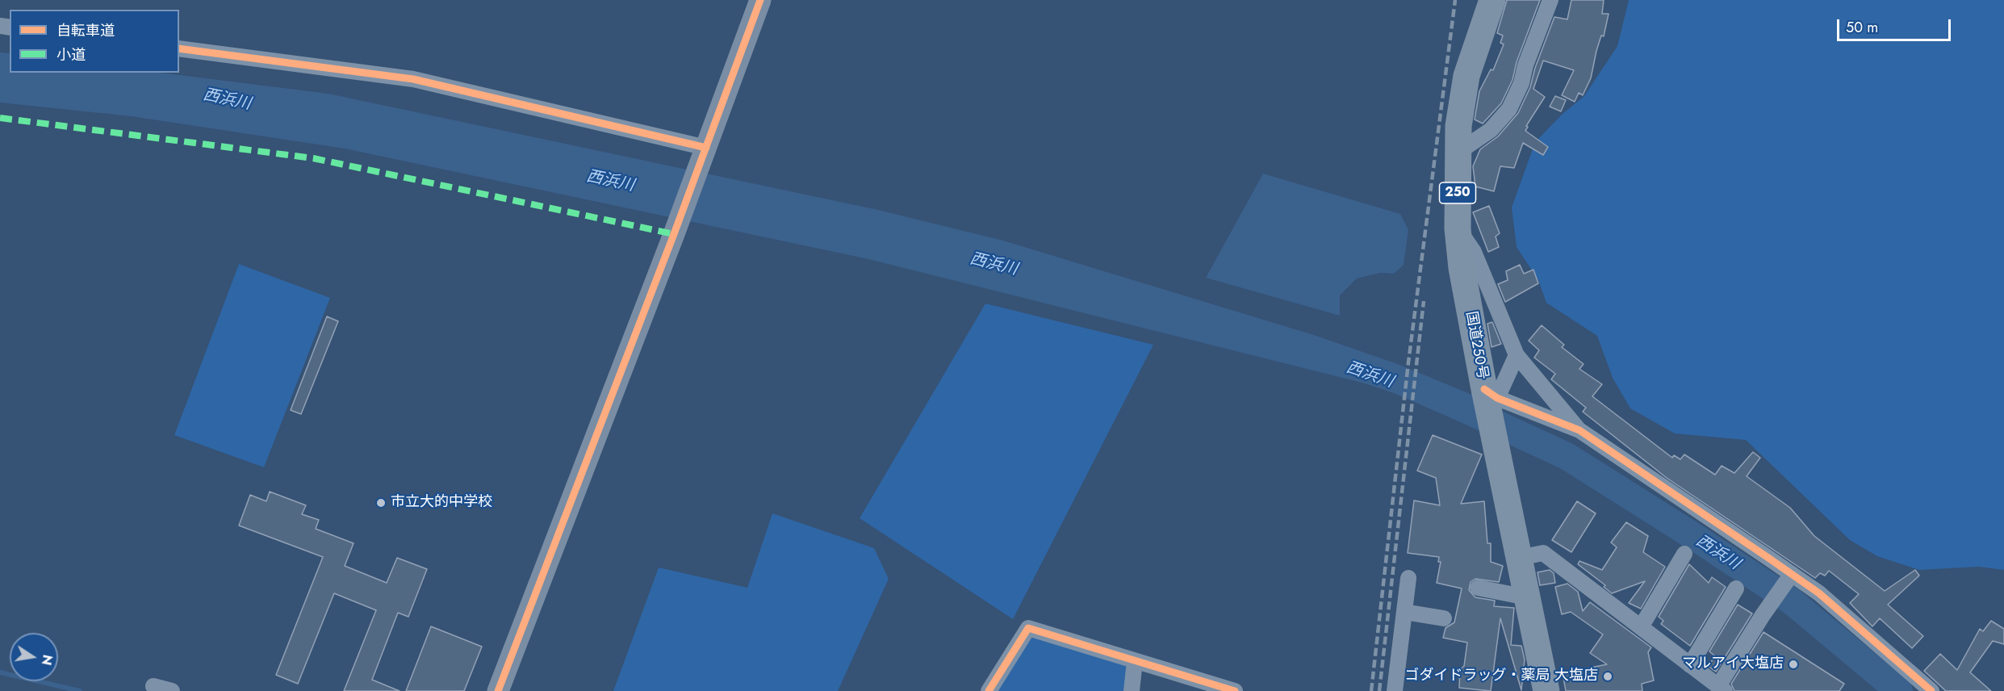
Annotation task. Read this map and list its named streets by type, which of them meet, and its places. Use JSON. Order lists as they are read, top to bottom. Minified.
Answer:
{"streets":{"highway":["250","国道250号"]},"water":["西浜川"],"places":["市立大的中学校","マルアイ大塩店","ゴダイドラッグ・薬局 大塩店"],"legend":["自転車道","小道"],"scale_bar":"50 m","north":"right"}
